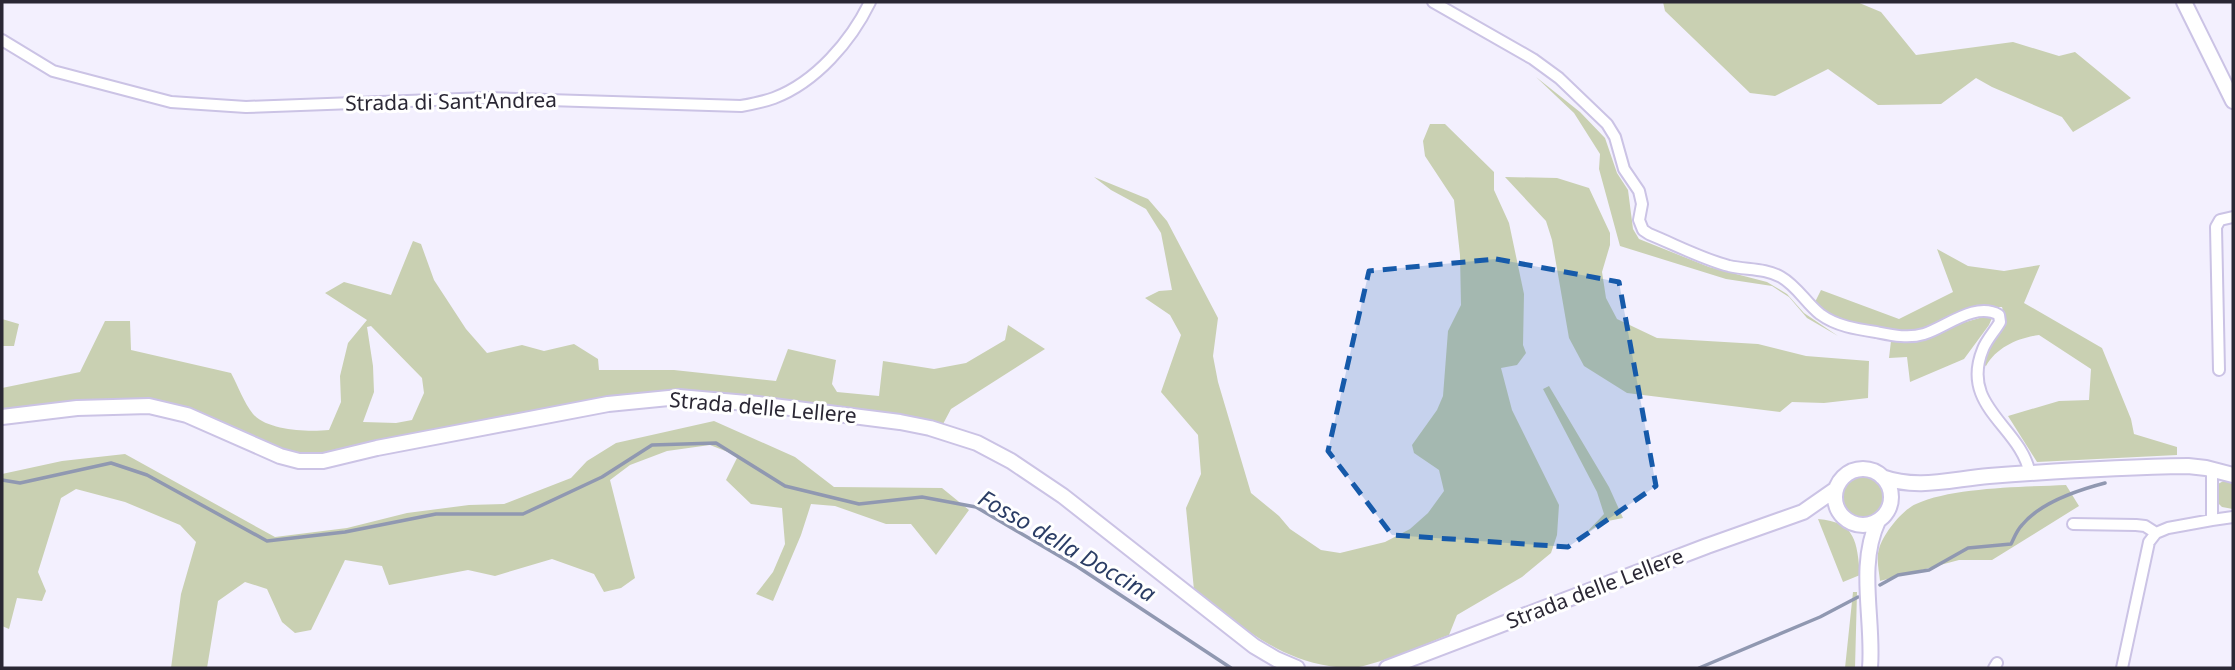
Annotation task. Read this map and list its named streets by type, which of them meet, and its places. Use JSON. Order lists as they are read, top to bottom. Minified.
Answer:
{"streets":{"street":["Strada di Sant'Andrea","Strada delle Lellere"]},"water":["Fosso della Doccina"]}
